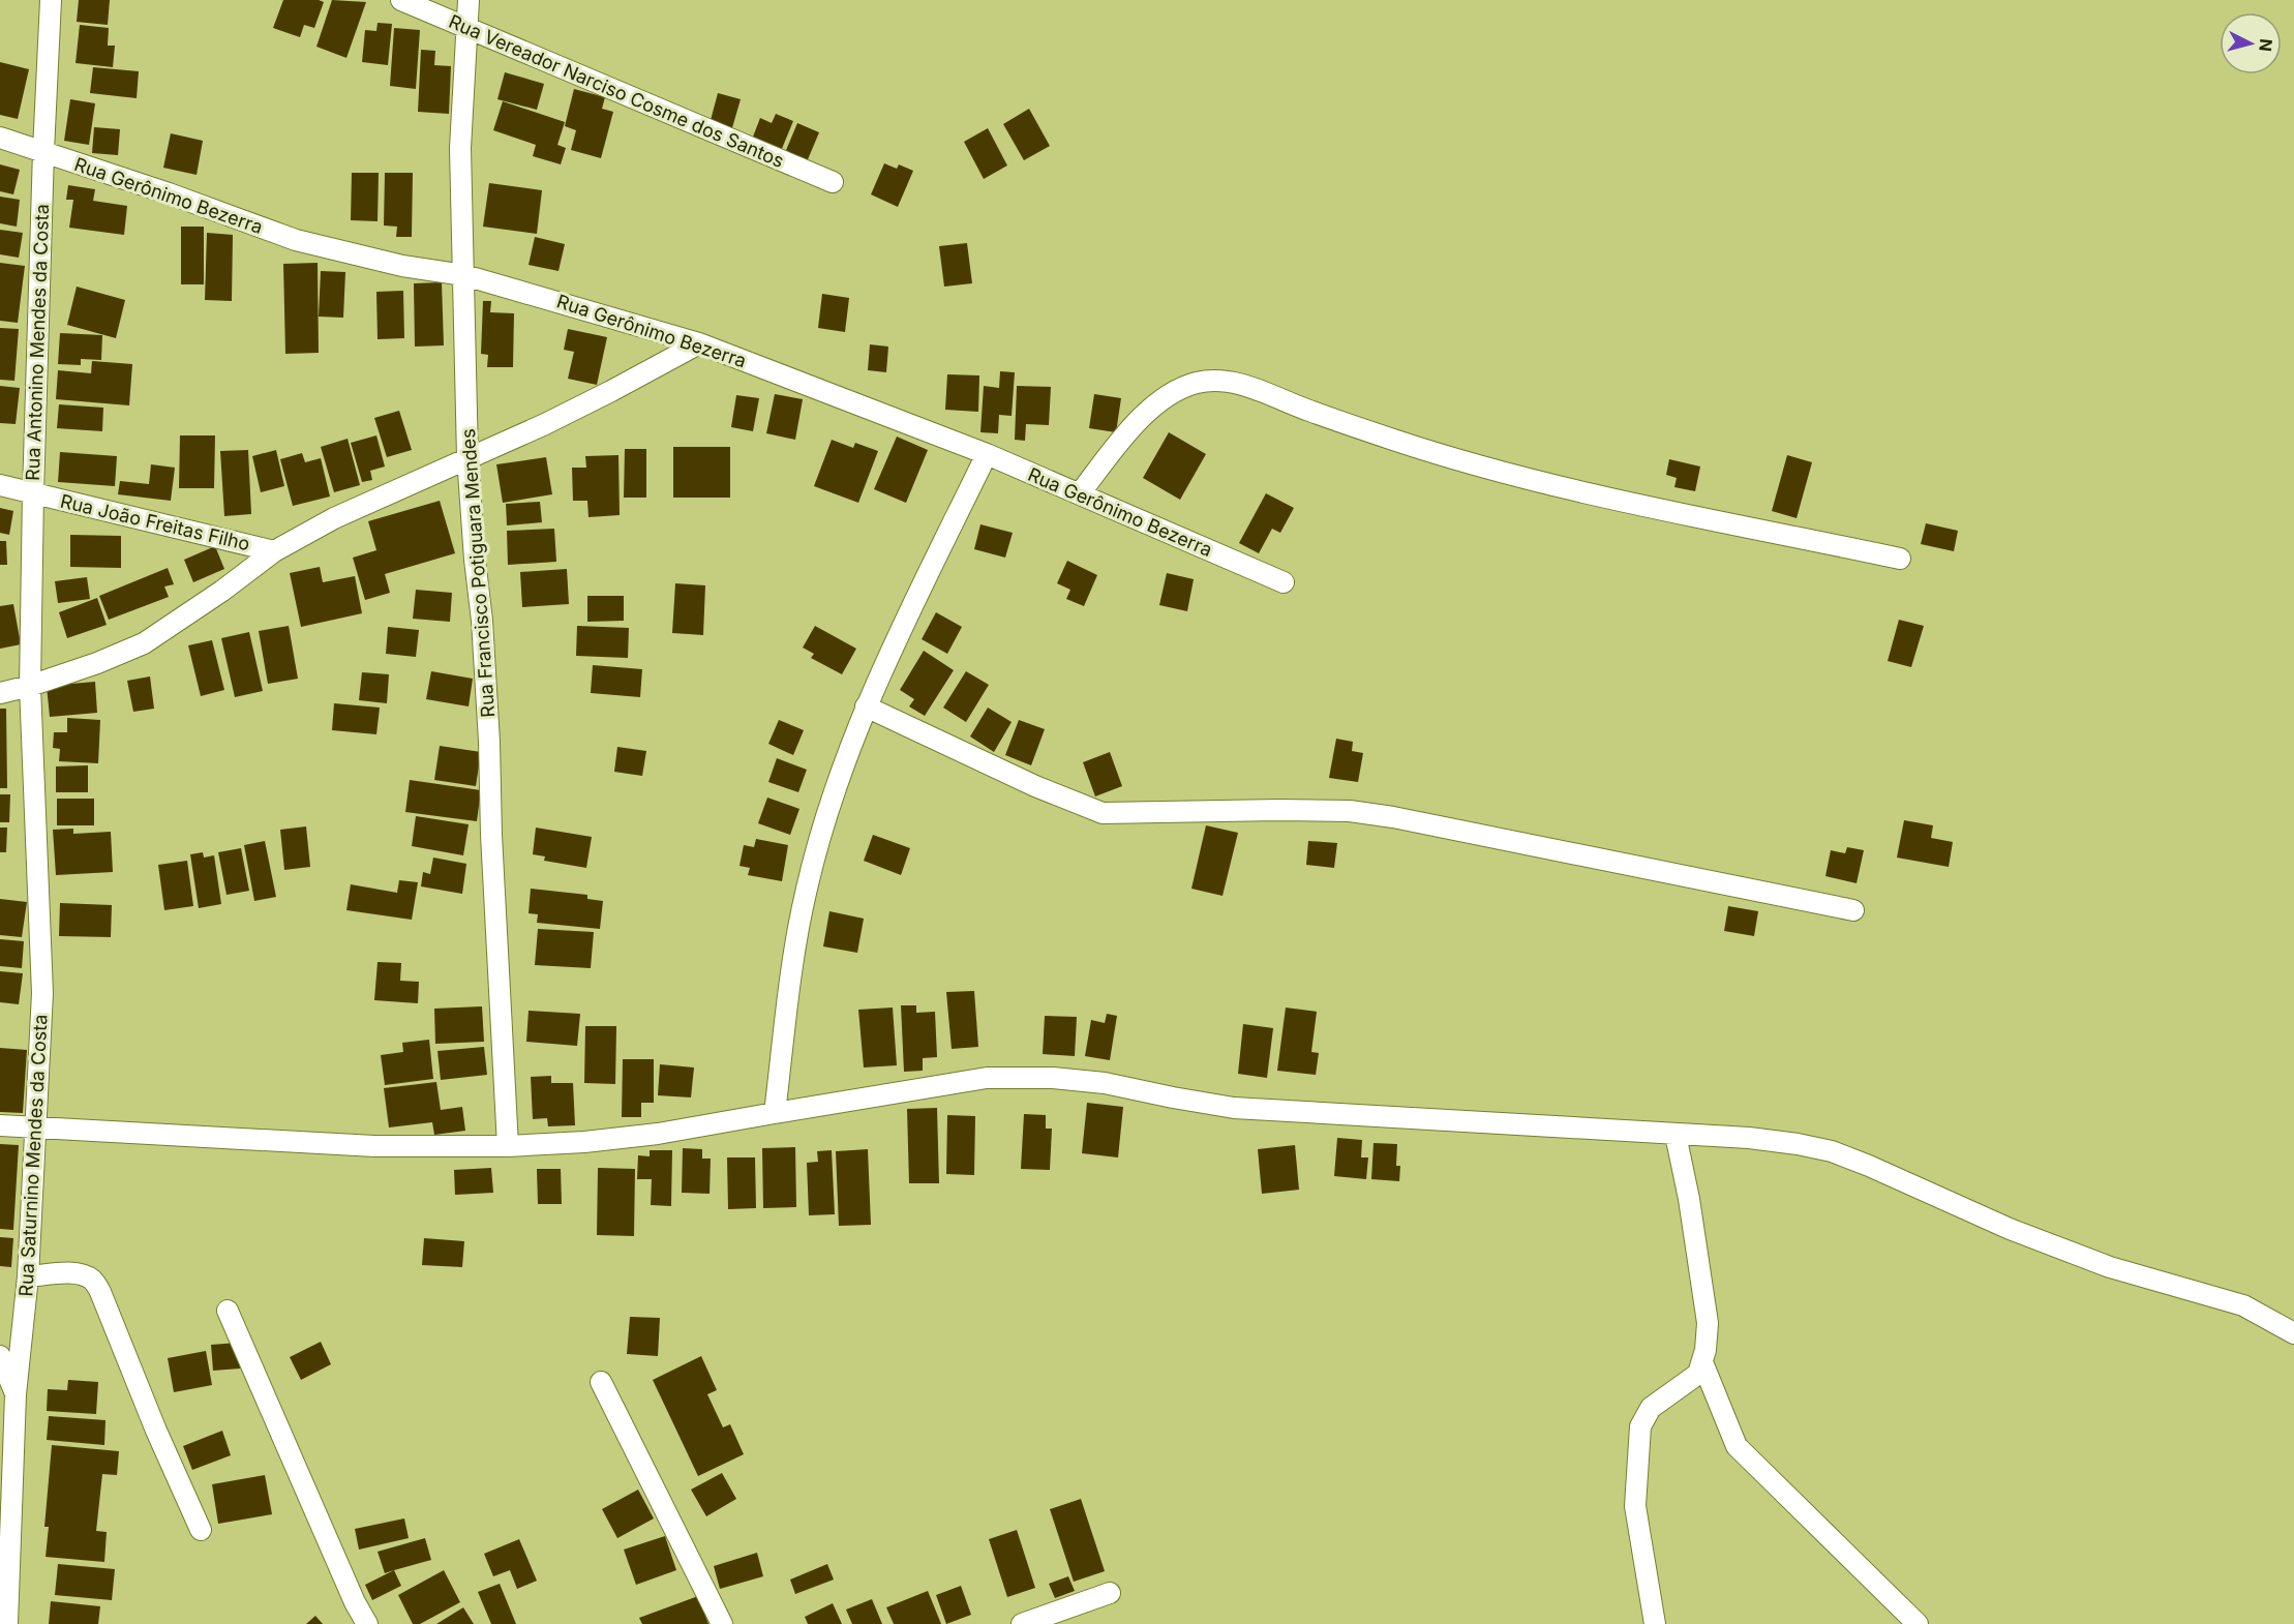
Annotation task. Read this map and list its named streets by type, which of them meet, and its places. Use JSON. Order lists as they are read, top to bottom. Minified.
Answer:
{"streets":{"street":["Rua Vereador Narciso Cosme dos Santos","Rua Gerônimo Bezerra","Rua Antonino Mendes da Costa","Rua João Freitas Filho","Rua Francisco Potiguara Mendes","Rua Saturnino Mendes da Costa"]},"crossings":[["Rua Vereador Narciso Cosme dos Santos","Rua Francisco Potiguara Mendes"],["Rua Gerônimo Bezerra","Rua Antonino Mendes da Costa"],["Rua Gerônimo Bezerra","Rua Francisco Potiguara Mendes"],["Rua Antonino Mendes da Costa","Rua João Freitas Filho"],["Rua Antonino Mendes da Costa","Rua Saturnino Mendes da Costa"]],"north":"right"}
